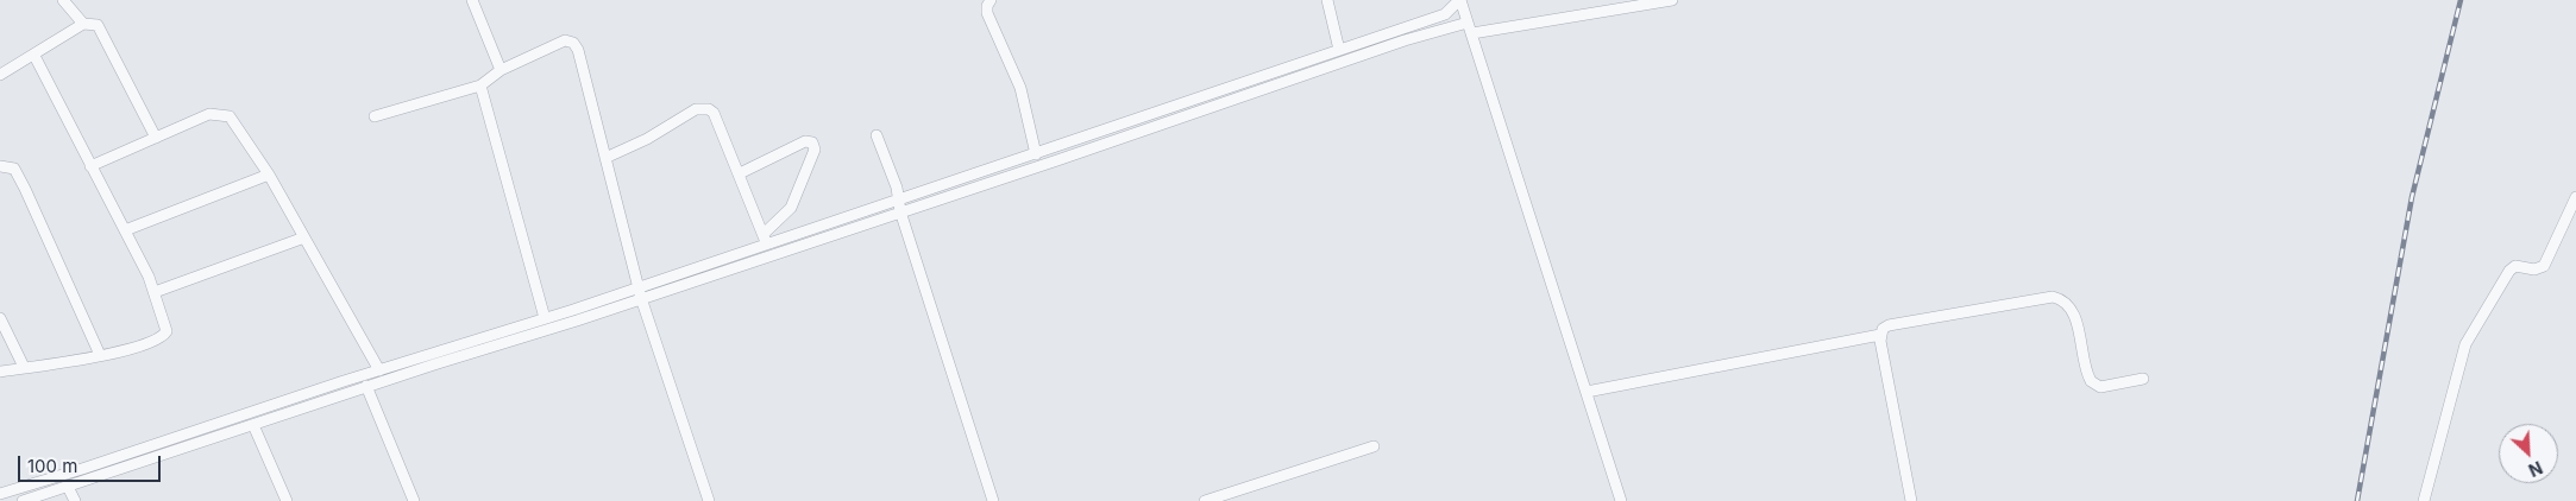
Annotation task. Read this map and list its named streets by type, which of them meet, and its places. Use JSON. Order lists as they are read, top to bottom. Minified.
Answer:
{"scale_bar":"100 m","north":"bottom right"}
